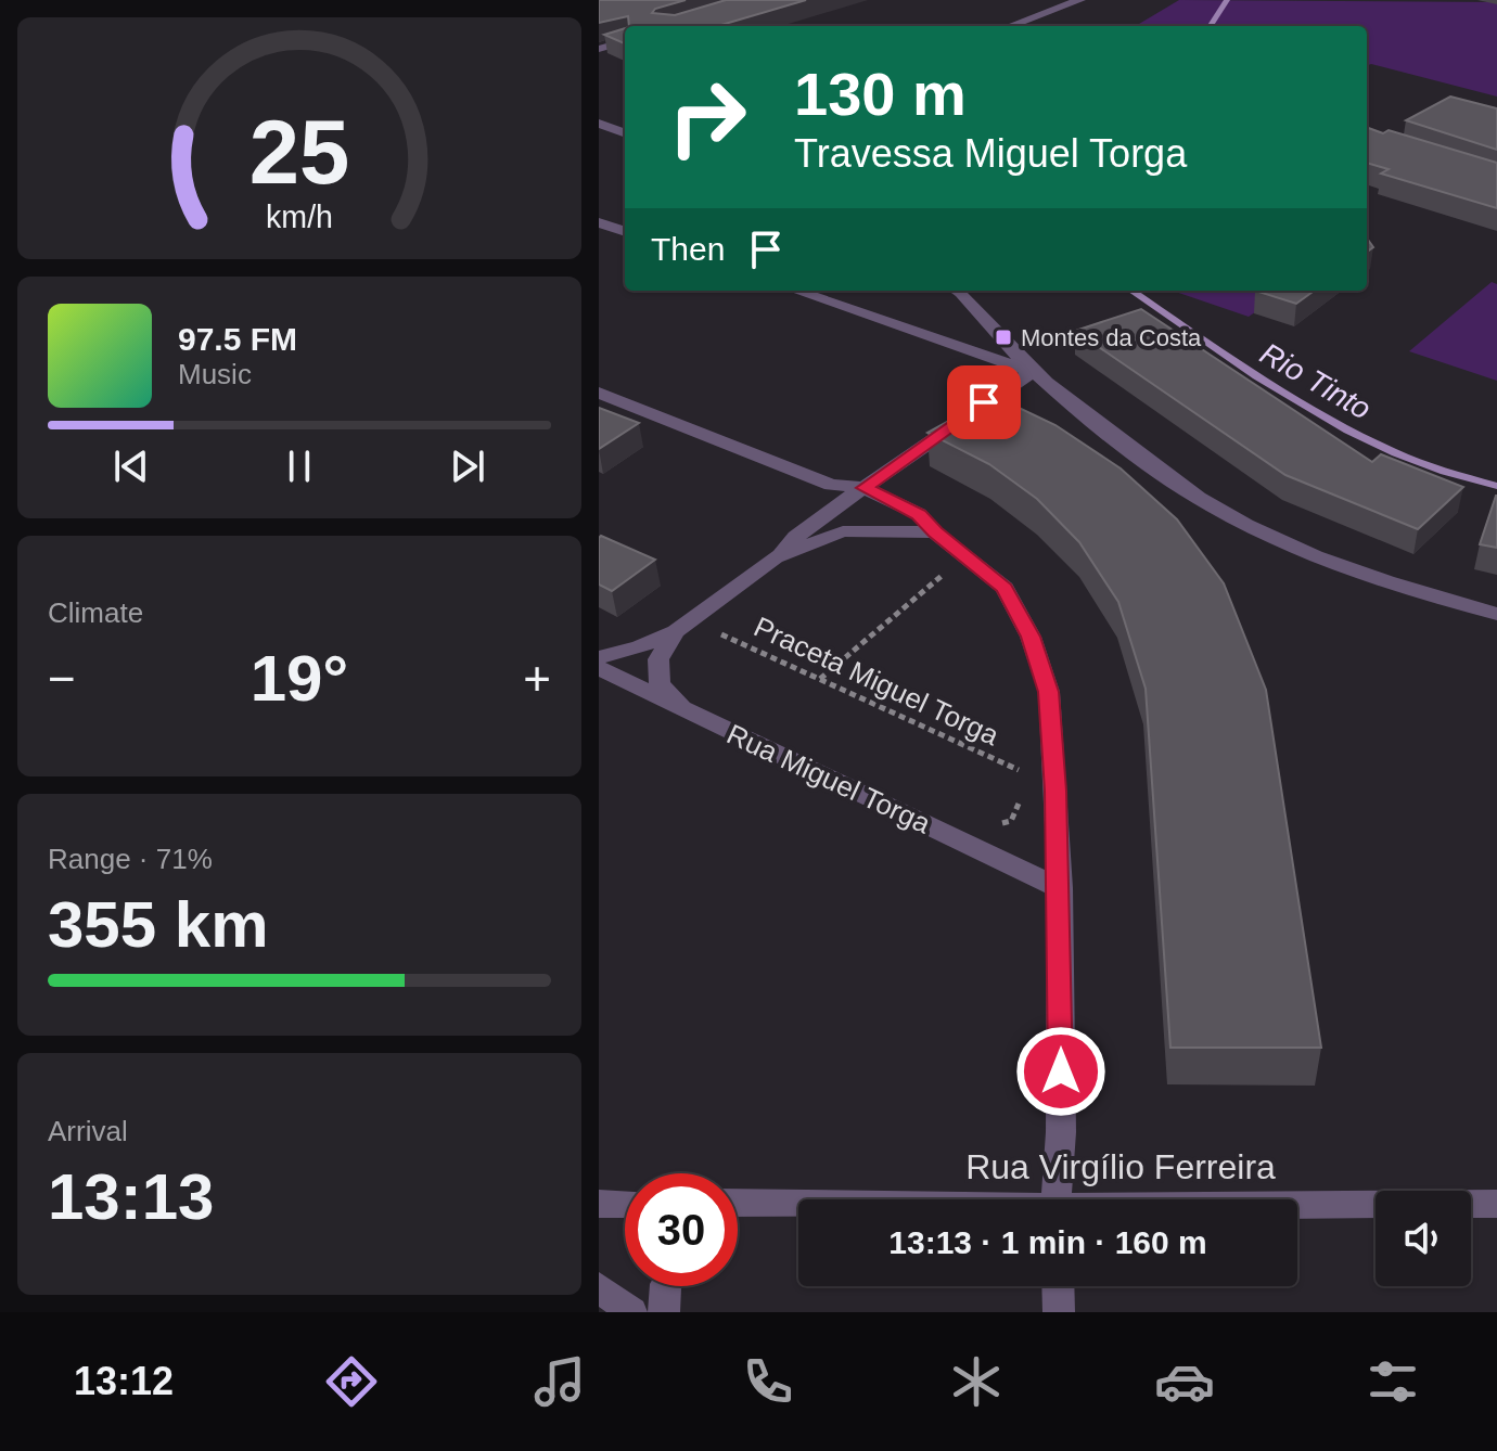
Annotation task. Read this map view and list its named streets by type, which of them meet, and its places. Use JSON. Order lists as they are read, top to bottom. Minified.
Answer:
{"streets":{"street":["Rua Miguel Torga","Rua Virgílio Ferreira"],"path":["Praceta Miguel Torga"]},"water":["Rio Tinto"],"places":{"transit":["Montes da Costa"]},"page":{"turn":["130 m","Travessa Miguel Torga"],"then":"Then","song":["97.5 FM","Music"],"tile":["Climate",["Range · 71%","355 km"],["Arrival","13:13"]],"heat":["−","19°","+"],"limit":"30","trip":"13:13 · 1 min · 160 m","tabs":"13:12","gauge":["25","km/h"]}}
